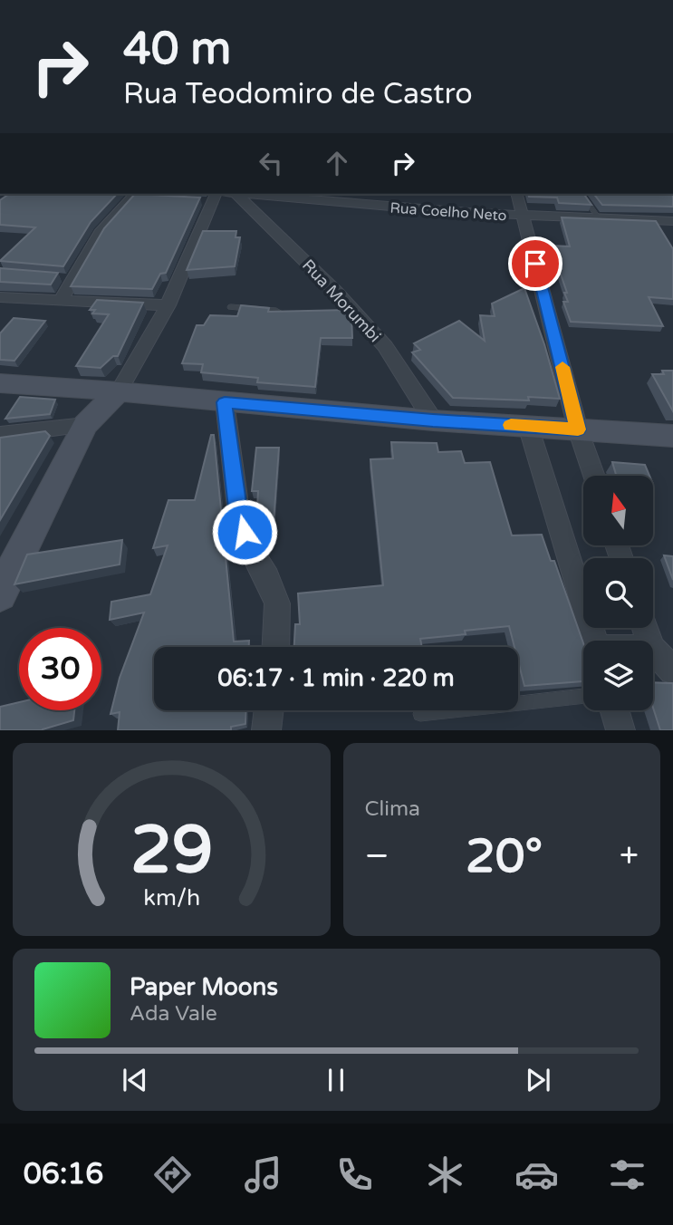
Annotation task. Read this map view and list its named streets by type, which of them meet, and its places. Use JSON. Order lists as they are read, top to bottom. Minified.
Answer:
{"streets":{"street":["Rua Coelho Neto","Rua Morumbi"]},"north":"top","page":{"turn":["40 m","Rua Teodomiro de Castro"],"limit":"30","trip":"06:17 · 1 min · 220 m","tile":"Clima","heat":["−","20°","+"],"song":["Paper Moons","Ada Vale"],"tabs":"06:16","gauge":["29","km/h"]}}
